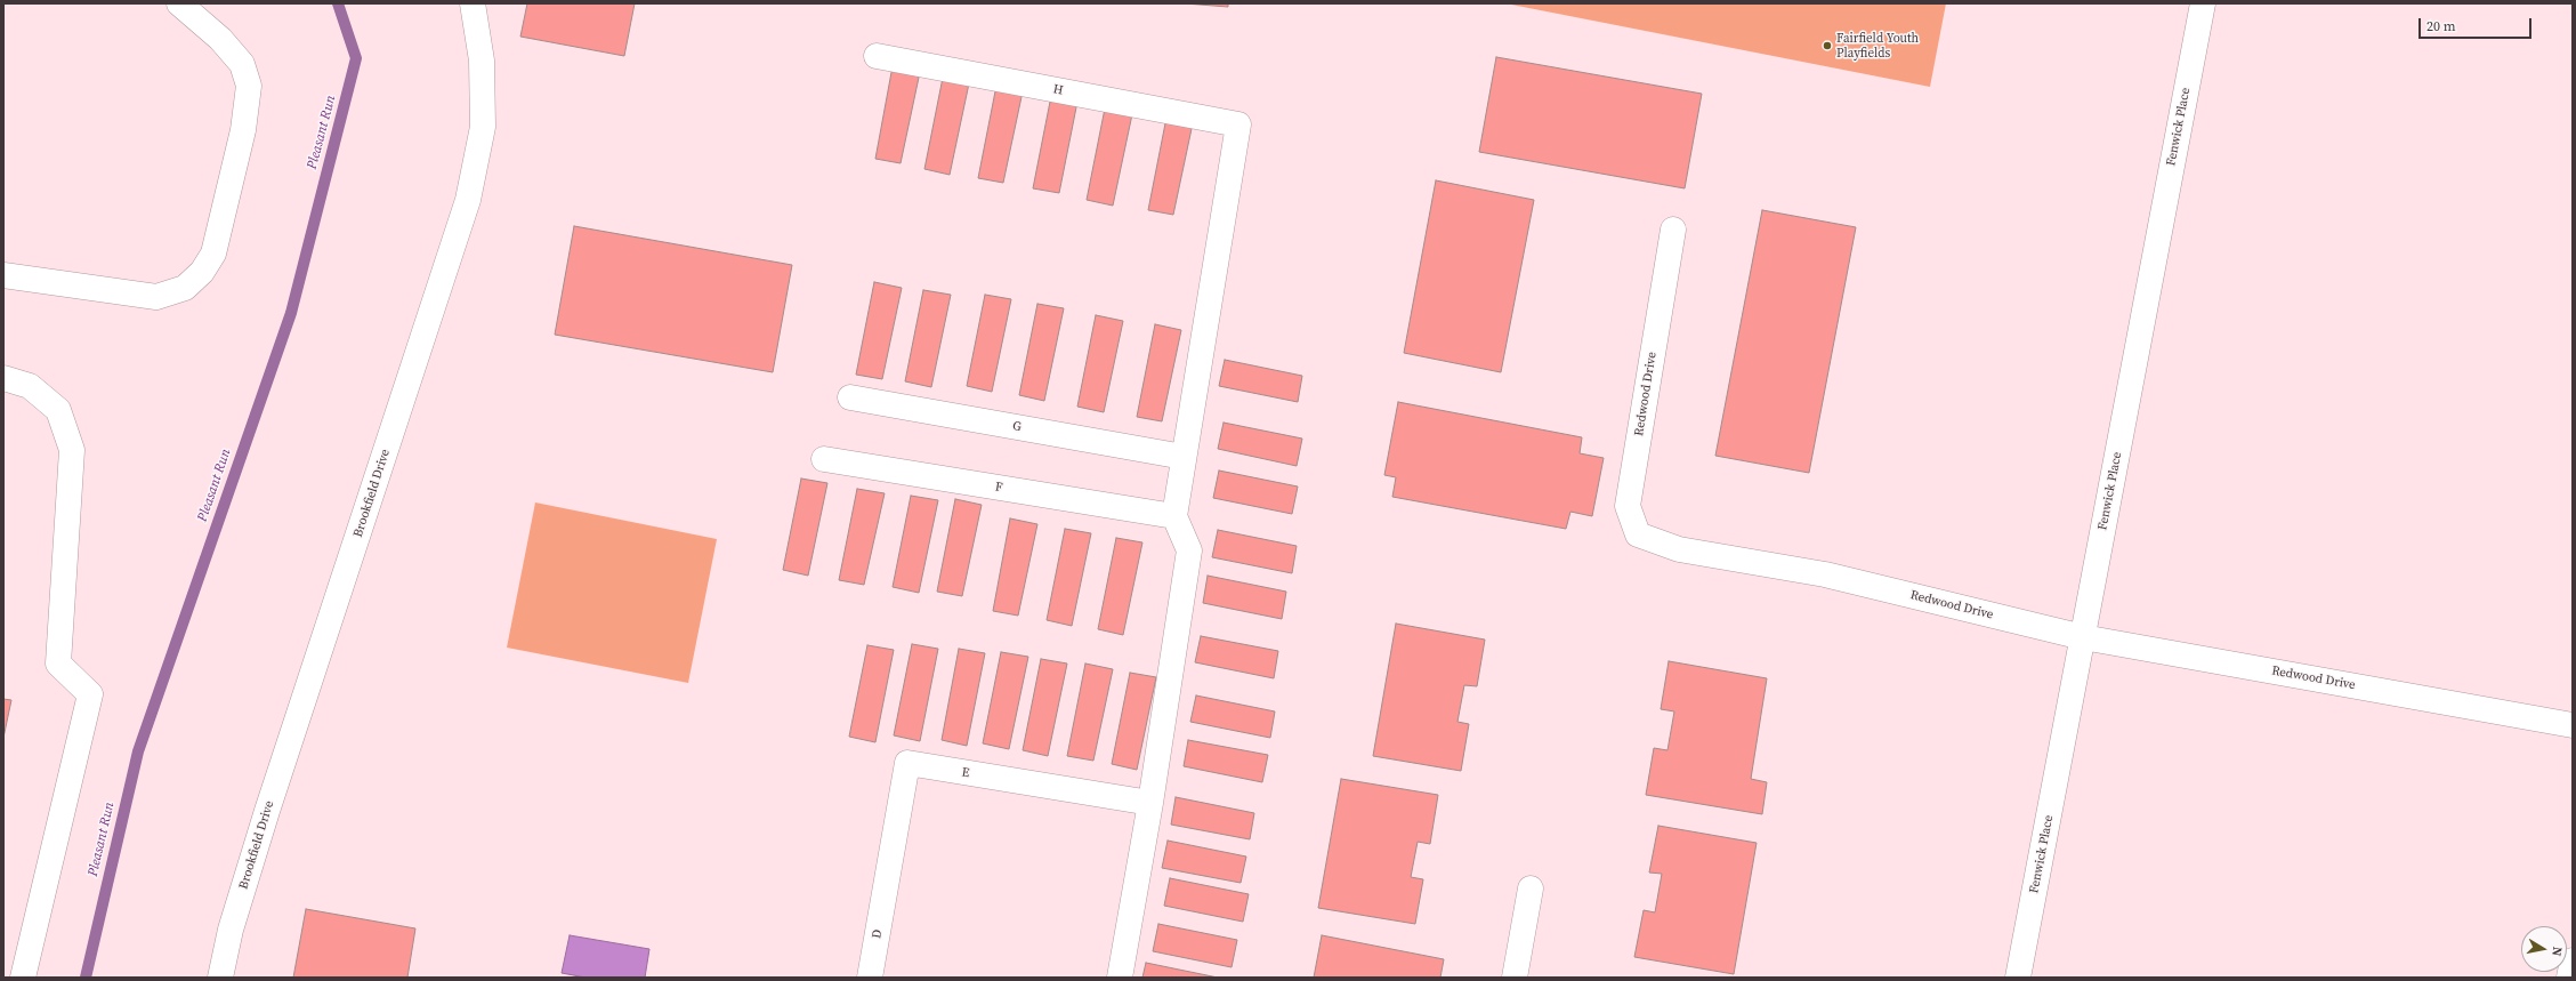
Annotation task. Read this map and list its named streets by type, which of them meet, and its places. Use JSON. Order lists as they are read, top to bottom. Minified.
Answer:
{"streets":{"street":["H","Fenwick Place","Redwood Drive","G","F","Brookfield Drive","E","D"]},"crossings":[["H","G"],["Fenwick Place","Redwood Drive"],["E","D"]],"water":["Pleasant Run"],"places":["Fairfield Youth Playfields"],"scale_bar":"20 m","north":"right"}
